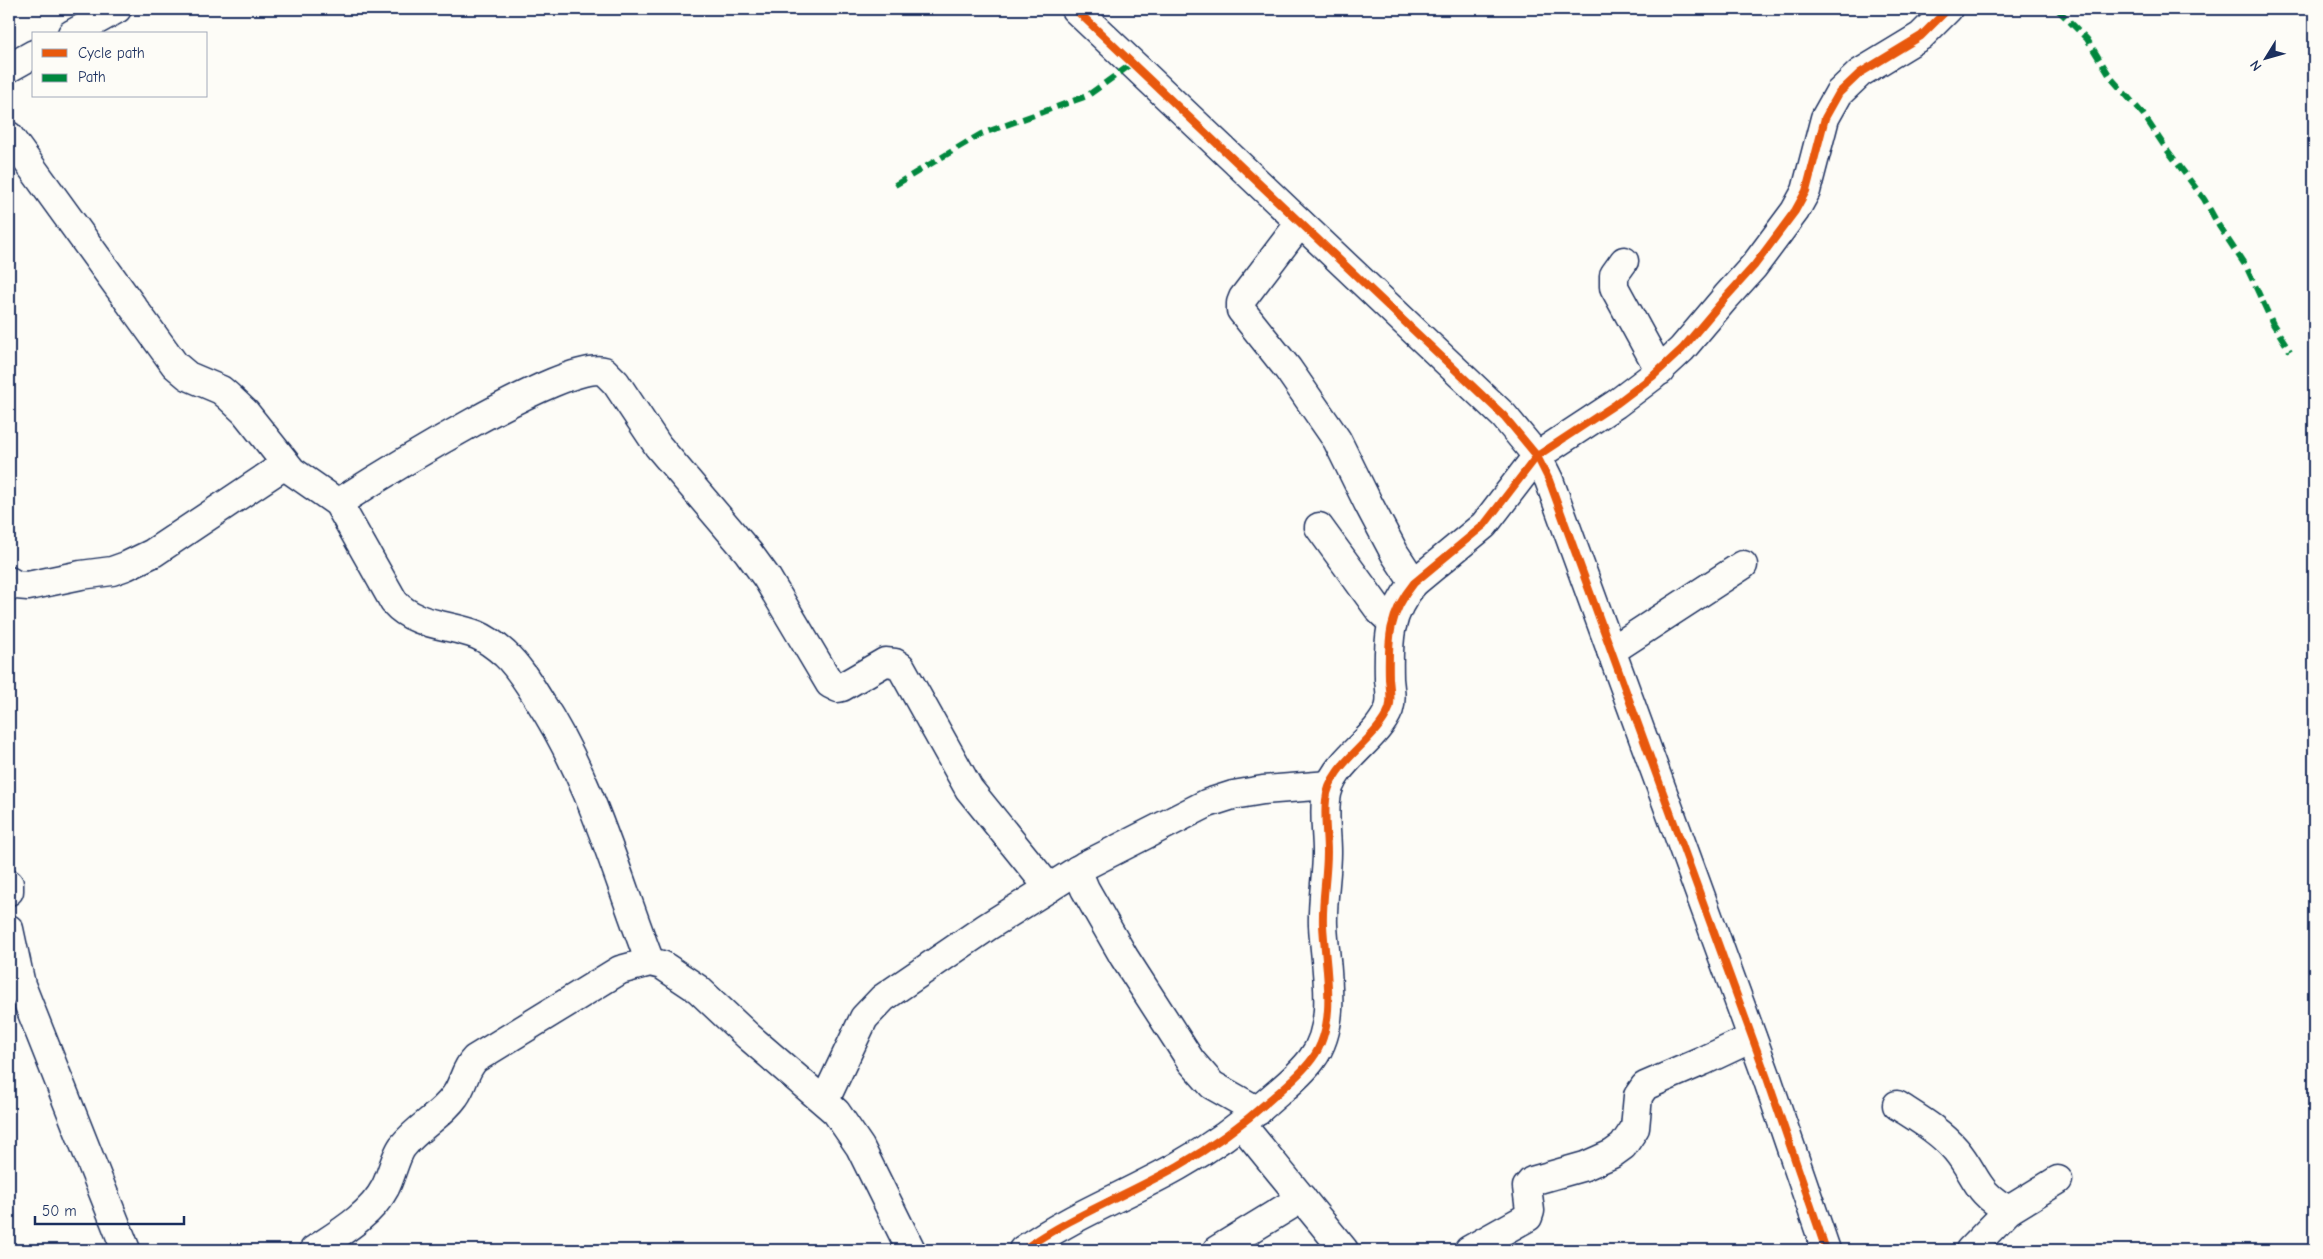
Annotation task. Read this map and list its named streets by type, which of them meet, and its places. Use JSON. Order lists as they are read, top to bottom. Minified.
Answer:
{"legend":["Cycle path","Path"],"scale_bar":"50 m","north":"bottom left"}
